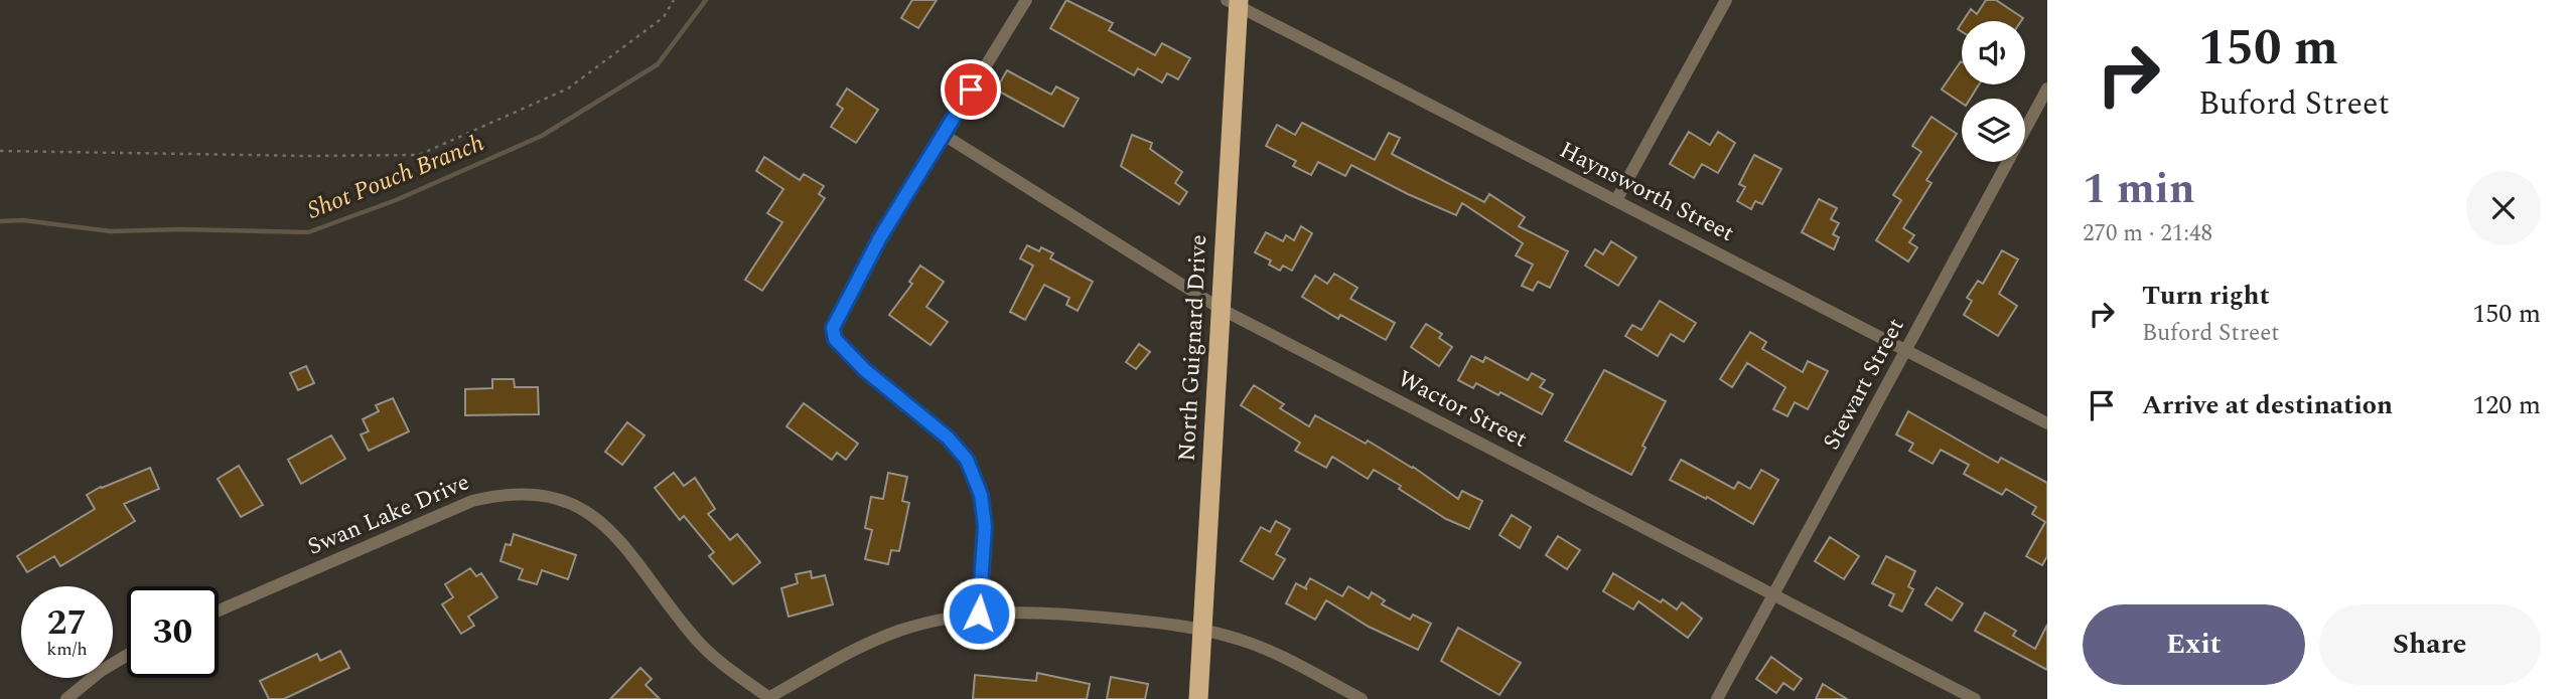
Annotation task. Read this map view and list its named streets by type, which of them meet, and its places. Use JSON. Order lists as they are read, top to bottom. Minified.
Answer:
{"streets":{"highway":["North Guignard Drive"],"street":["Haynsworth Street","Stewart Street","Wactor Street","Swan Lake Drive"]},"crossings":[["Haynsworth Street","North Guignard Drive"],["Haynsworth Street","Stewart Street"],["North Guignard Drive","Wactor Street"],["Stewart Street","Wactor Street"]],"water":["Shot Pouch Branch"],"page":{"turn":["150 m","Buford Street"],"heading":["1 min","270 m · 21:48"],"list":[{"name":"Turn right","note":"Buford Street","value":"150 m"},{"name":"Arrive at destination","value":"120 m"}],"speed":"27 km/h","limit":"30","buttons":["Exit","Share"]}}
